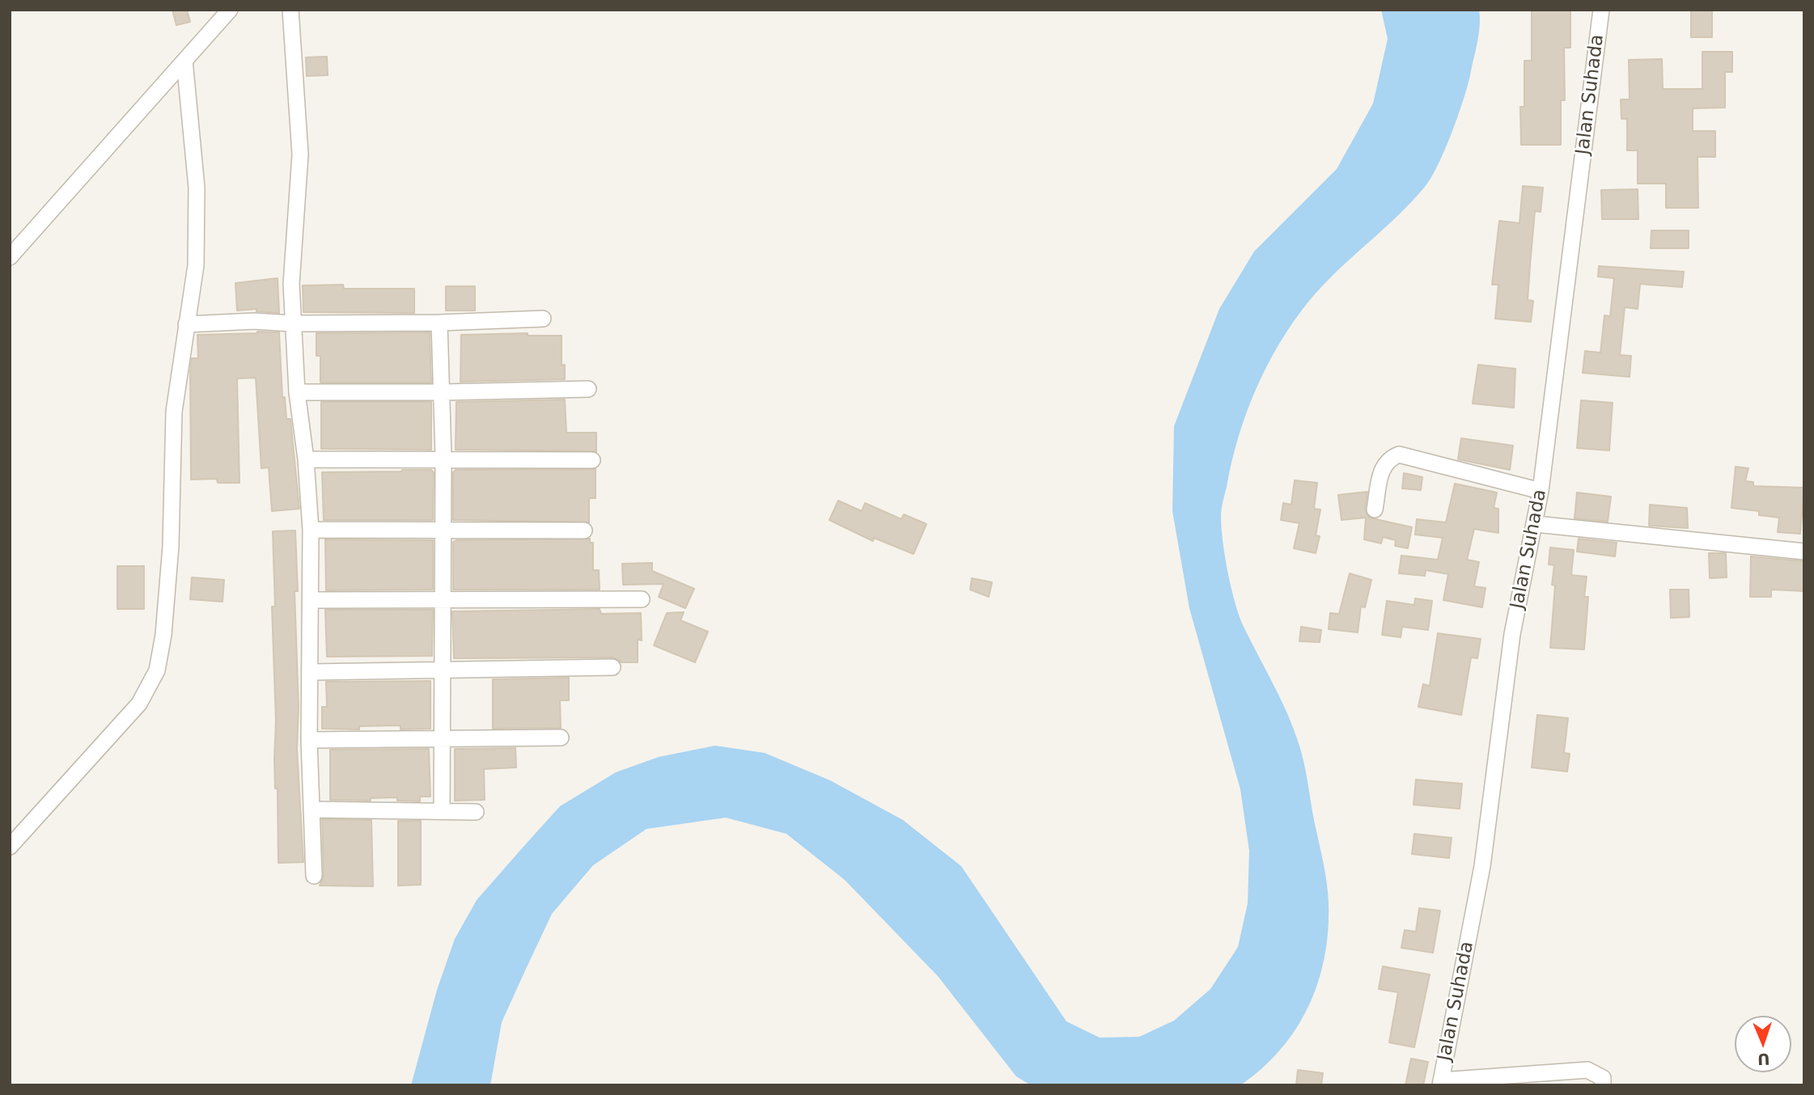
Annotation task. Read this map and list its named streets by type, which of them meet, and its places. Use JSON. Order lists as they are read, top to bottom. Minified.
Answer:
{"streets":{"street":["Jalan Suhada"]},"north":"bottom"}
